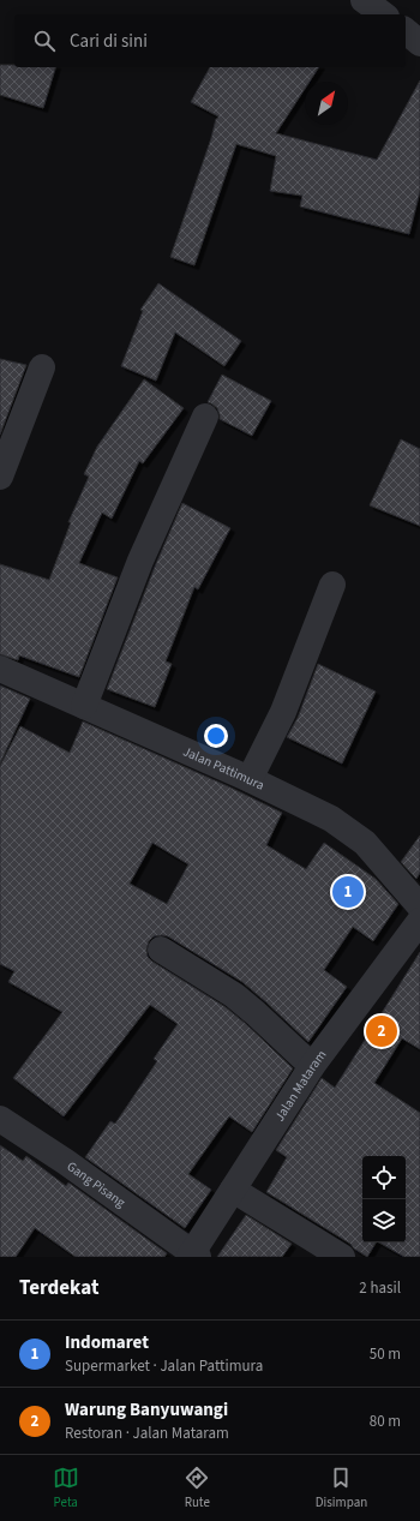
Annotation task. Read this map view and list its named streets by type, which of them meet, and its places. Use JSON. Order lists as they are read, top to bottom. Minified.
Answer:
{"streets":{"street":["Jalan Pattimura","Jalan Mataram","Gang Pisang"]},"crossings":[["Jalan Mataram","Gang Pisang"]],"north":"top right","page":{"search":"Cari di sini","pins":["1","2"],"heading":["Terdekat","2 hasil"],"list":[{"mark":"1","name":"Indomaret","note":"Supermarket · Jalan Pattimura","value":"50 m"},{"mark":"2","name":"Warung Banyuwangi","note":"Restoran · Jalan Mataram","value":"80 m"}],"nav":["Peta","Rute","Disimpan"]}}
